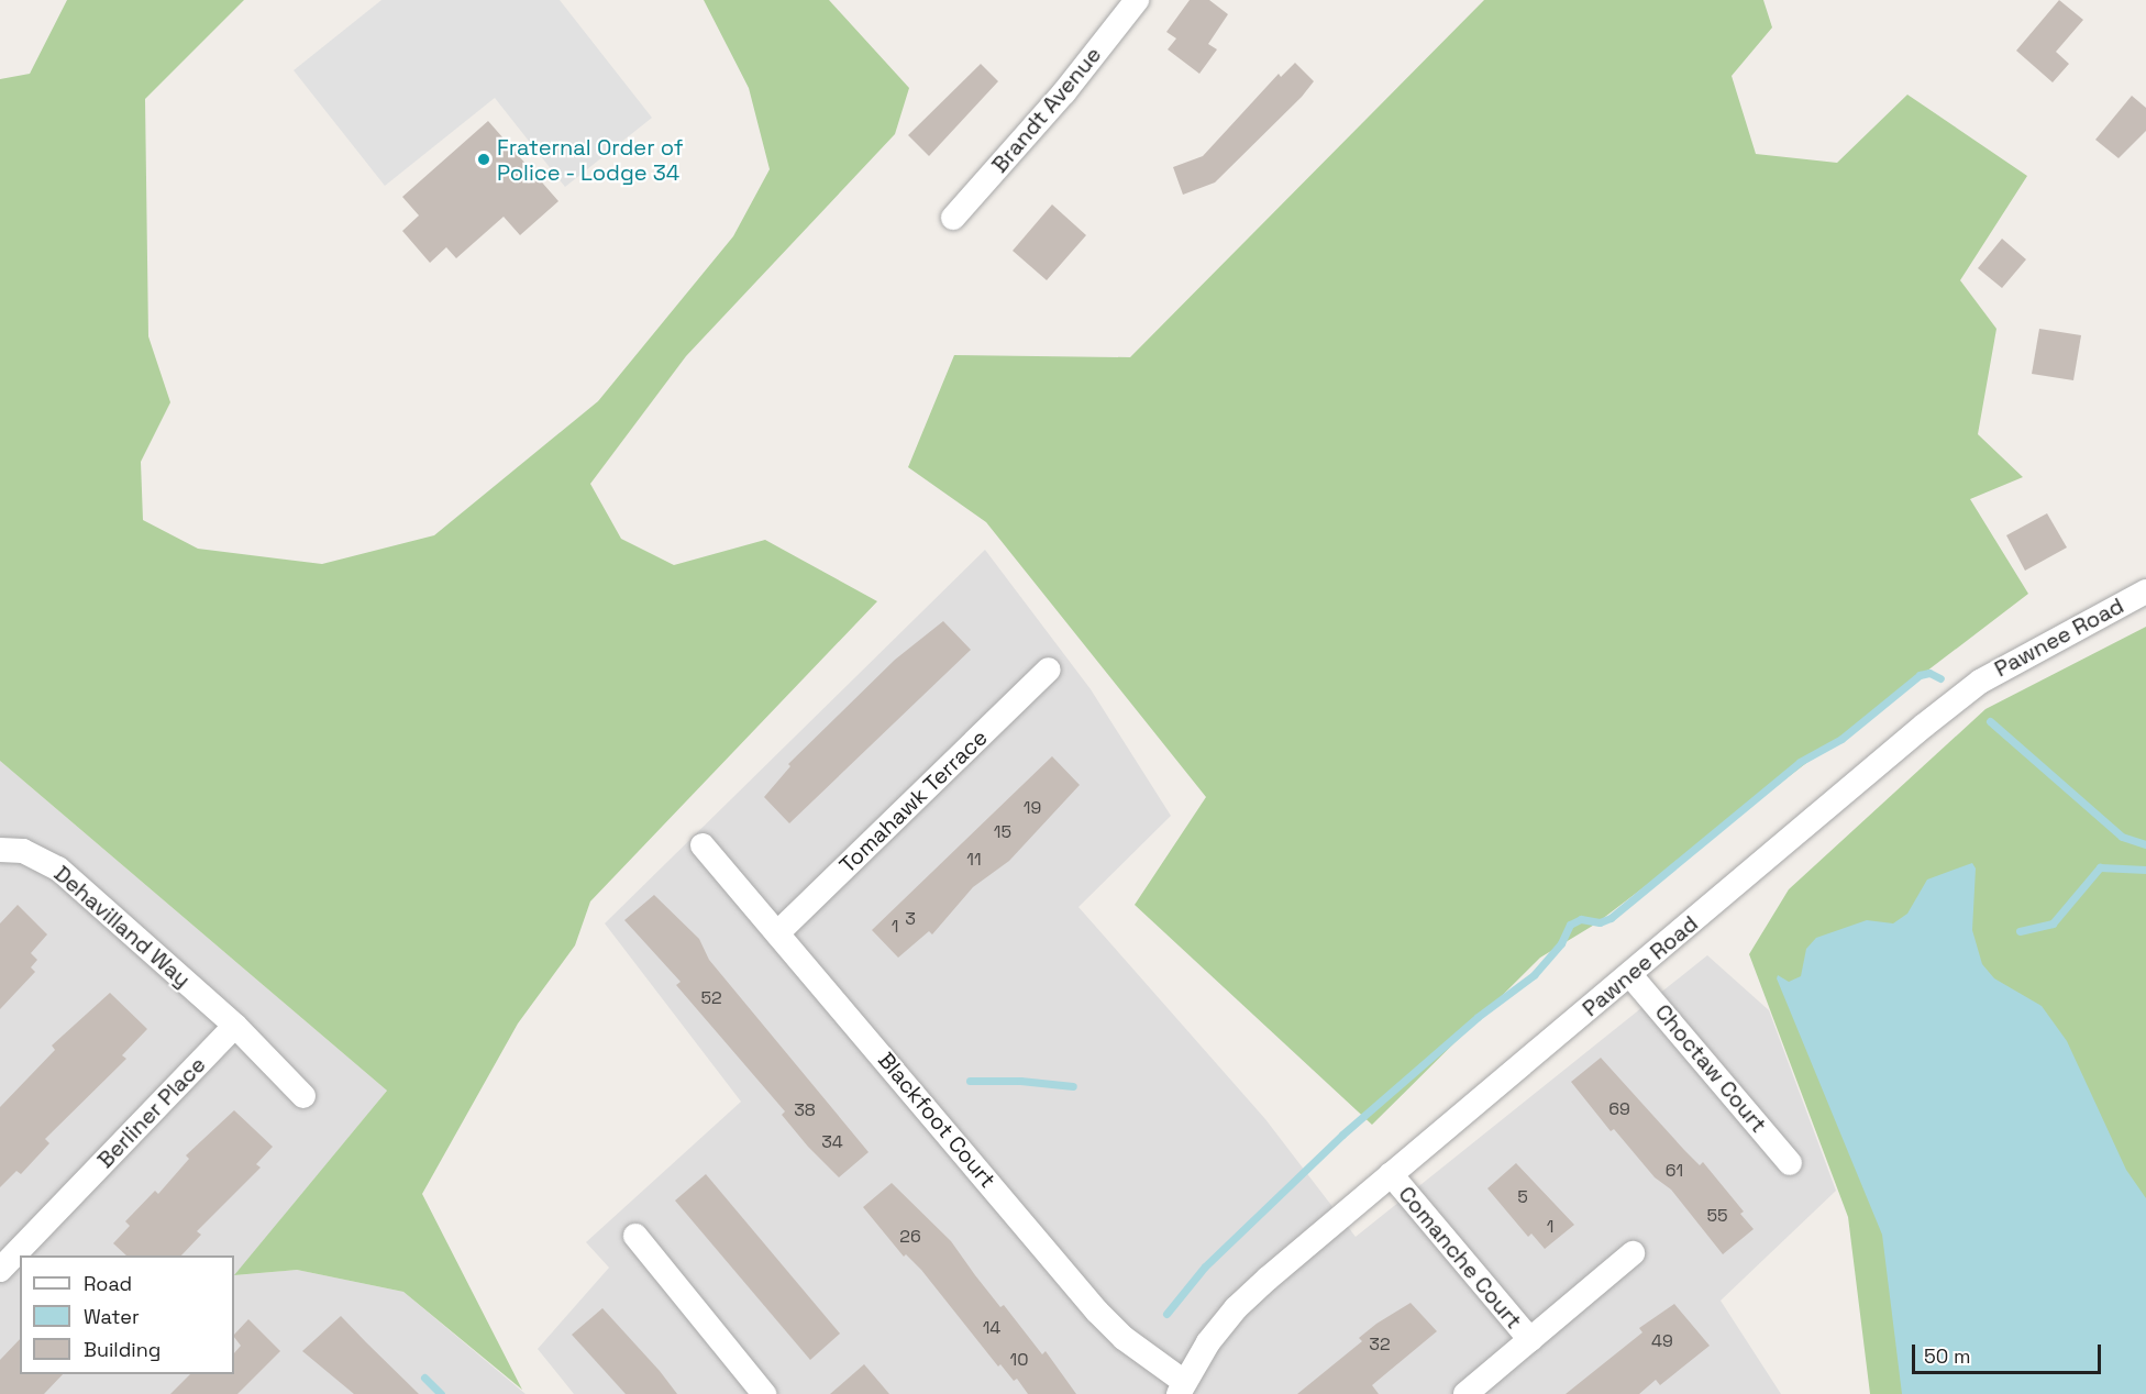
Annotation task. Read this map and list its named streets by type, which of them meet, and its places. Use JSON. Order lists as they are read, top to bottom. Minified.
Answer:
{"streets":{"street":["Brandt Avenue","Pawnee Road","Tomahawk Terrace","Dehavilland Way","Choctaw Court","Berliner Place","Blackfoot Court","Comanche Court"]},"crossings":[["Pawnee Road","Choctaw Court"],["Pawnee Road","Blackfoot Court"],["Pawnee Road","Comanche Court"],["Tomahawk Terrace","Blackfoot Court"],["Dehavilland Way","Berliner Place"]],"places":["Fraternal Order of Police - Lodge 34"],"house_numbers":["19","15","11","3","1","52","69","38","34","61","5","55","1","26","14","49","32","10"],"legend":["Road","Water","Building"],"scale_bar":"50 m"}
